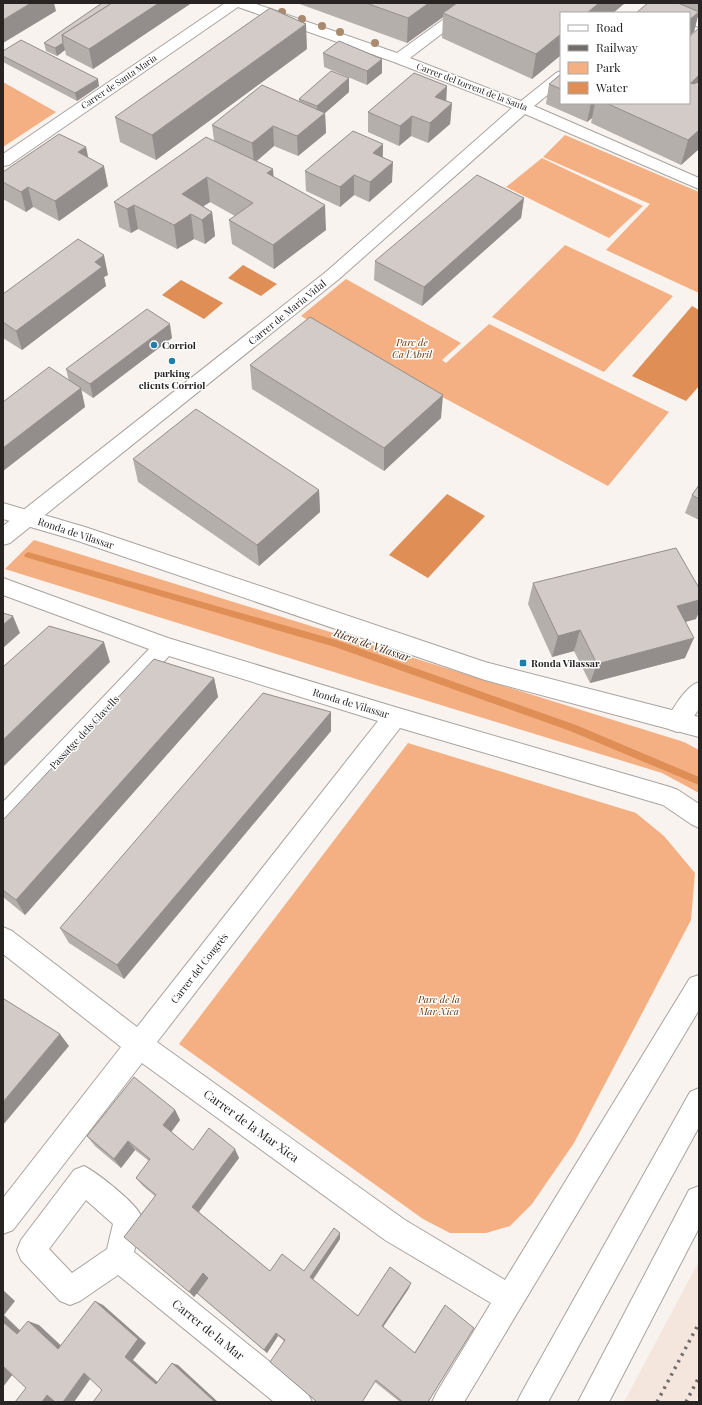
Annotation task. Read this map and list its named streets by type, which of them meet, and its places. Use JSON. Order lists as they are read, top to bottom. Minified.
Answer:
{"streets":{"street":["Carrer de Santa Maria","Carrer del torrent de la Santa","Carrer de Maria Vidal","Ronda de Vilassar","Passatge dels Clavells","Carrer del Congrés","Carrer de la Mar Xica","Carrer de la Mar"]},"crossings":[["Carrer del torrent de la Santa","Carrer de Maria Vidal"],["Carrer de Maria Vidal","Ronda de Vilassar"],["Ronda de Vilassar","Passatge dels Clavells"],["Ronda de Vilassar","Carrer del Congrés"],["Carrer del Congrés","Carrer de la Mar Xica"]],"water":["Riera de Vilassar"],"parks":["Parc de Ca l'Abril","Parc de la Mar Xica"],"places":{"other":["Corriol","parking clients Corriol"],"transit":["Ronda Vilassar"]},"legend":["Road","Railway","Park","Water"]}
